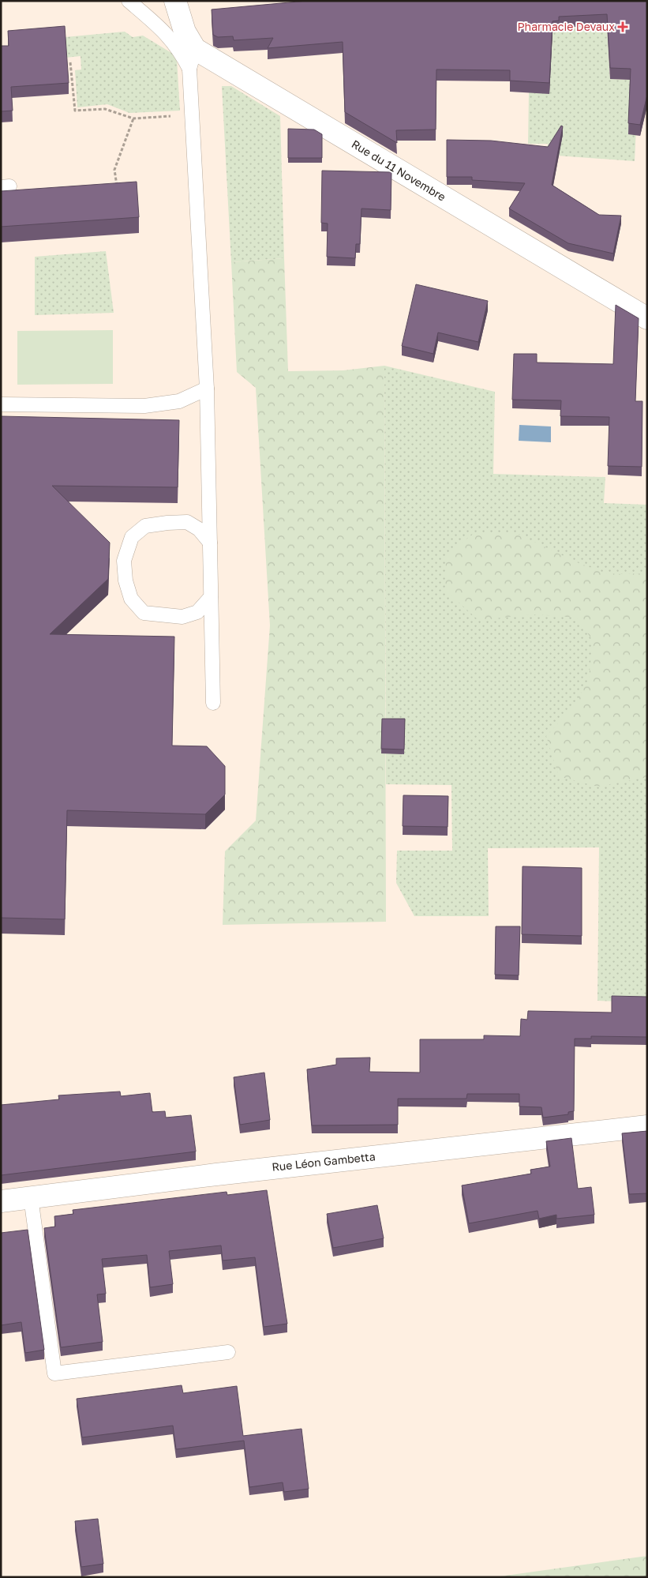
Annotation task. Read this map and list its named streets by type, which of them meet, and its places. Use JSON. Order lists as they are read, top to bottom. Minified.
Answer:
{"streets":{"street":["Rue du 11 Novembre","Rue Léon Gambetta"]},"places":{"health":["Pharmacie Devaux"]}}
